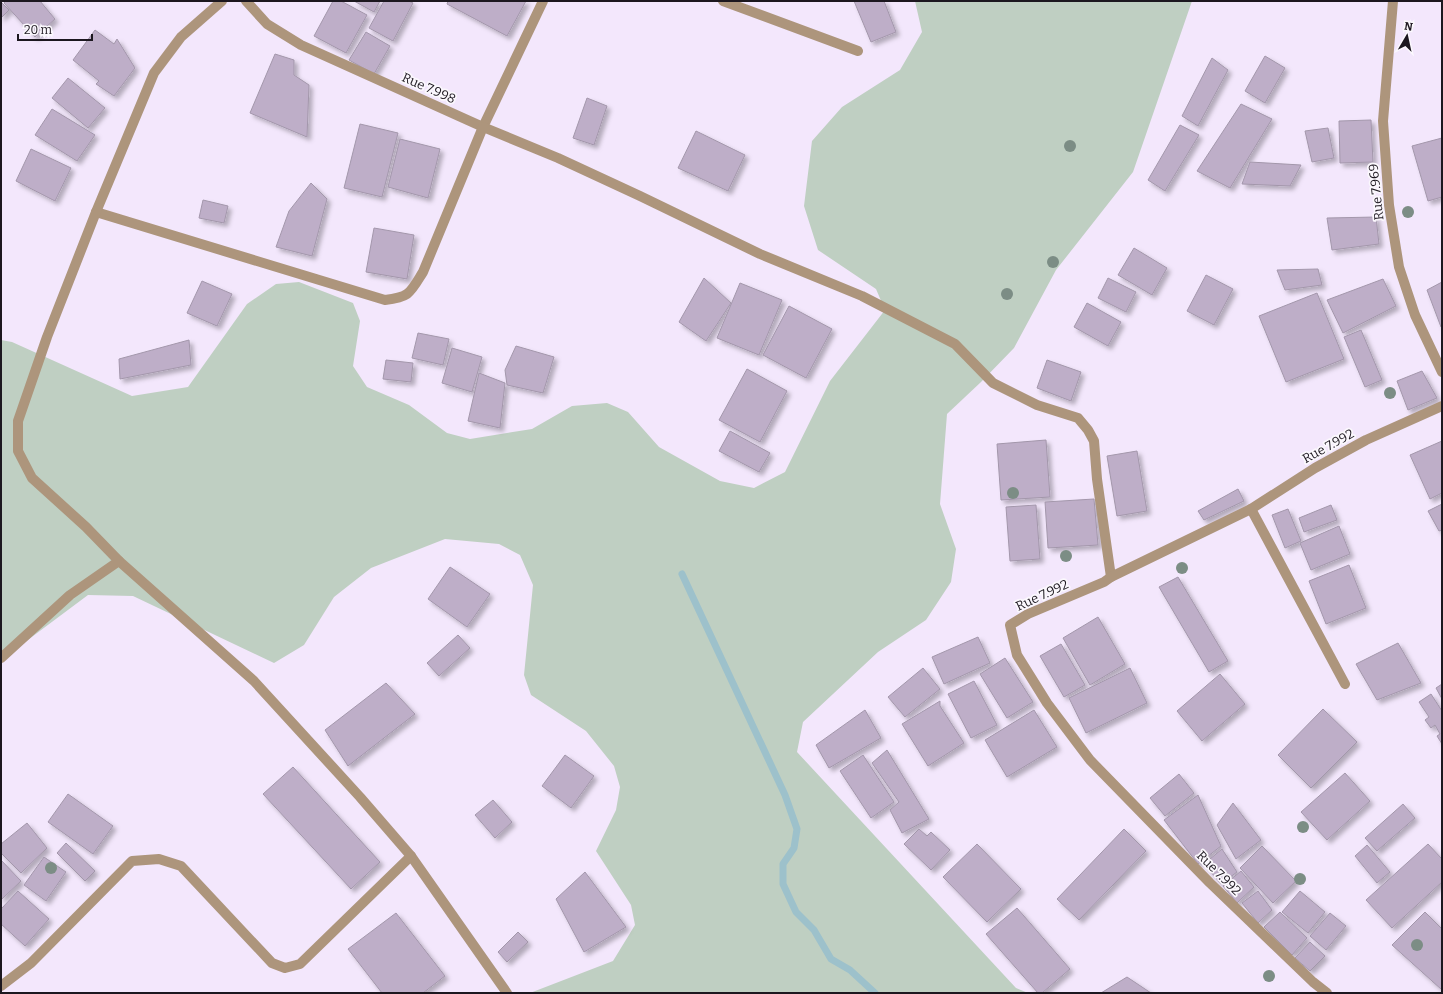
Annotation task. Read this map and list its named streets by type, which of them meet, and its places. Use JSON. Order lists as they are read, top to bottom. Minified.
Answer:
{"streets":{"street":["Rue 7.998","Rue 7.969","Rue 7.992"]},"crossings":[["Rue 7.998","Rue 7.992"]],"scale_bar":"20 m","north":"top"}
